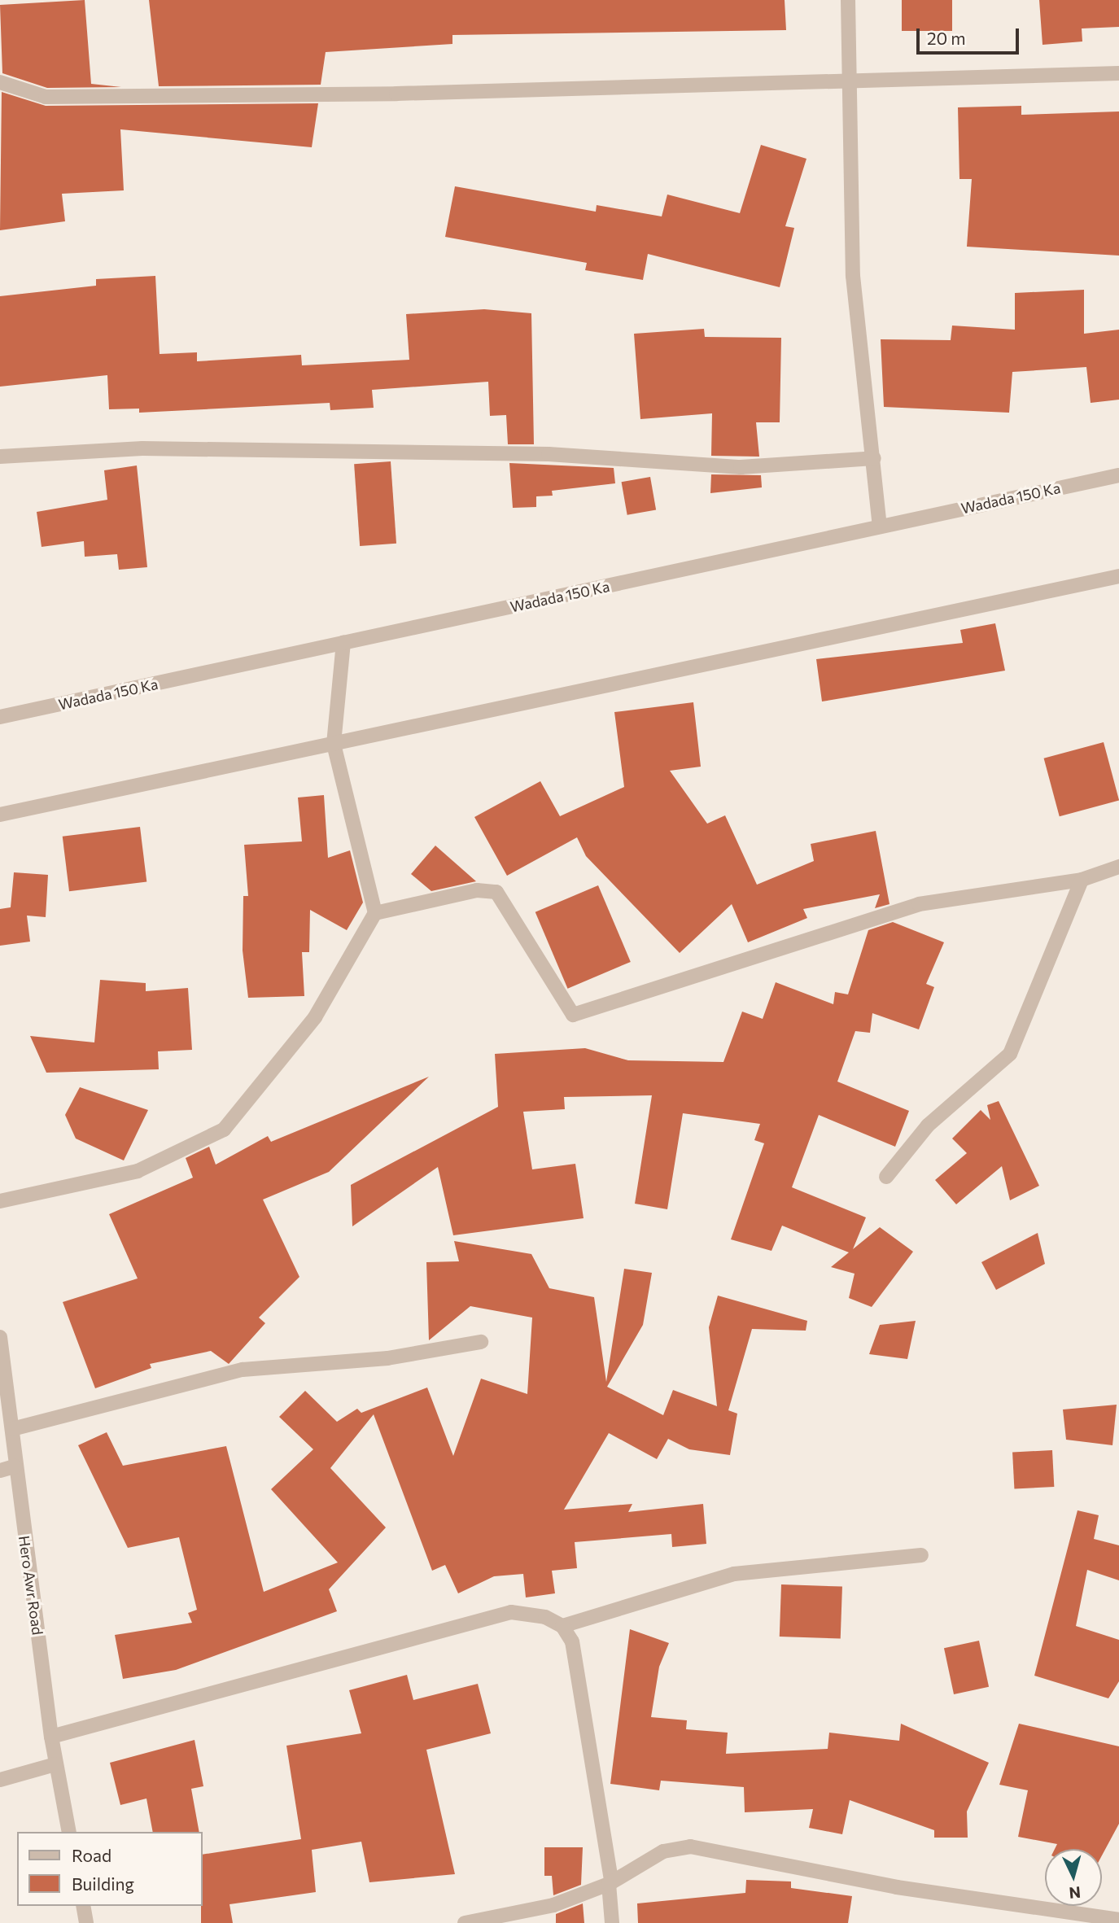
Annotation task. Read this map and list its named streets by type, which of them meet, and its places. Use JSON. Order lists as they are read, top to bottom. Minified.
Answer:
{"streets":{"street":["Wadada 150 Ka","Hero Awr Road"]},"legend":["Road","Building"],"scale_bar":"20 m","north":"bottom"}
